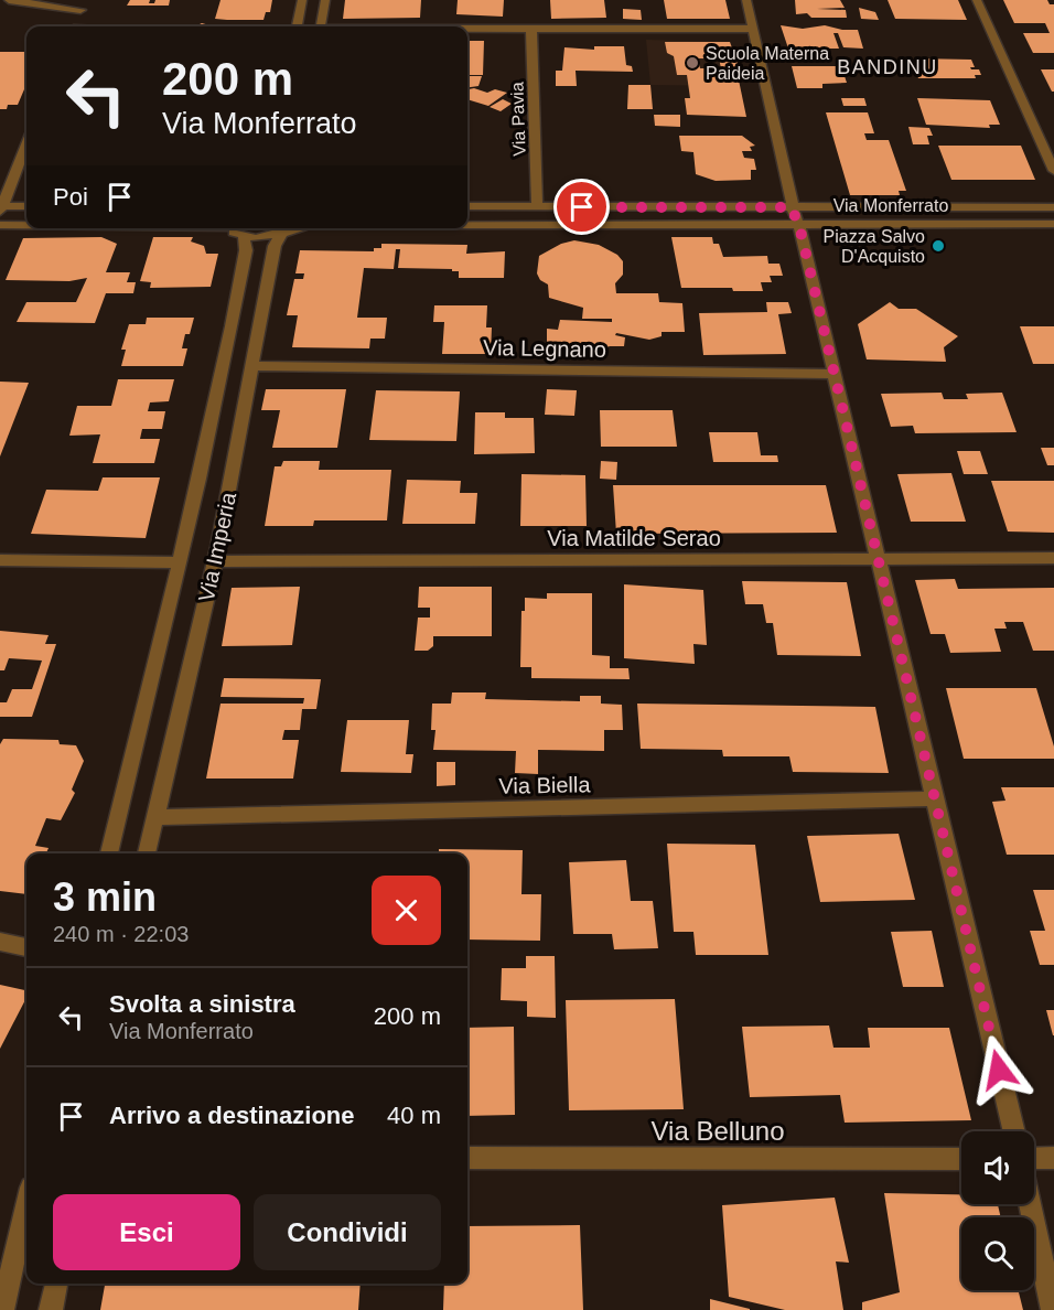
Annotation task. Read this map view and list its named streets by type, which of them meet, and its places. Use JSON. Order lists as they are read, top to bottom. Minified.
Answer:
{"streets":{"street":["Via Pavia","Via Monferrato","Via Legnano","Via Matilde Serao","Via Imperia","Via Biella","Via Belluno"]},"crossings":[["Via Pavia","Via Monferrato"],["Via Monferrato","Via Imperia"],["Via Legnano","Via Imperia"],["Via Matilde Serao","Via Imperia"],["Via Imperia","Via Biella"]],"districts":["BANDINU"],"places":["Scuola Materna Paideia","Piazza Salvo D'Acquisto"],"page":{"turn":["200 m","Via Monferrato"],"then":"Poi","heading":["3 min","240 m · 22:03"],"list":[{"name":"Svolta a sinistra","note":"Via Monferrato","value":"200 m"},{"name":"Arrivo a destinazione","value":"40 m"}],"buttons":["Esci","Condividi"]}}
